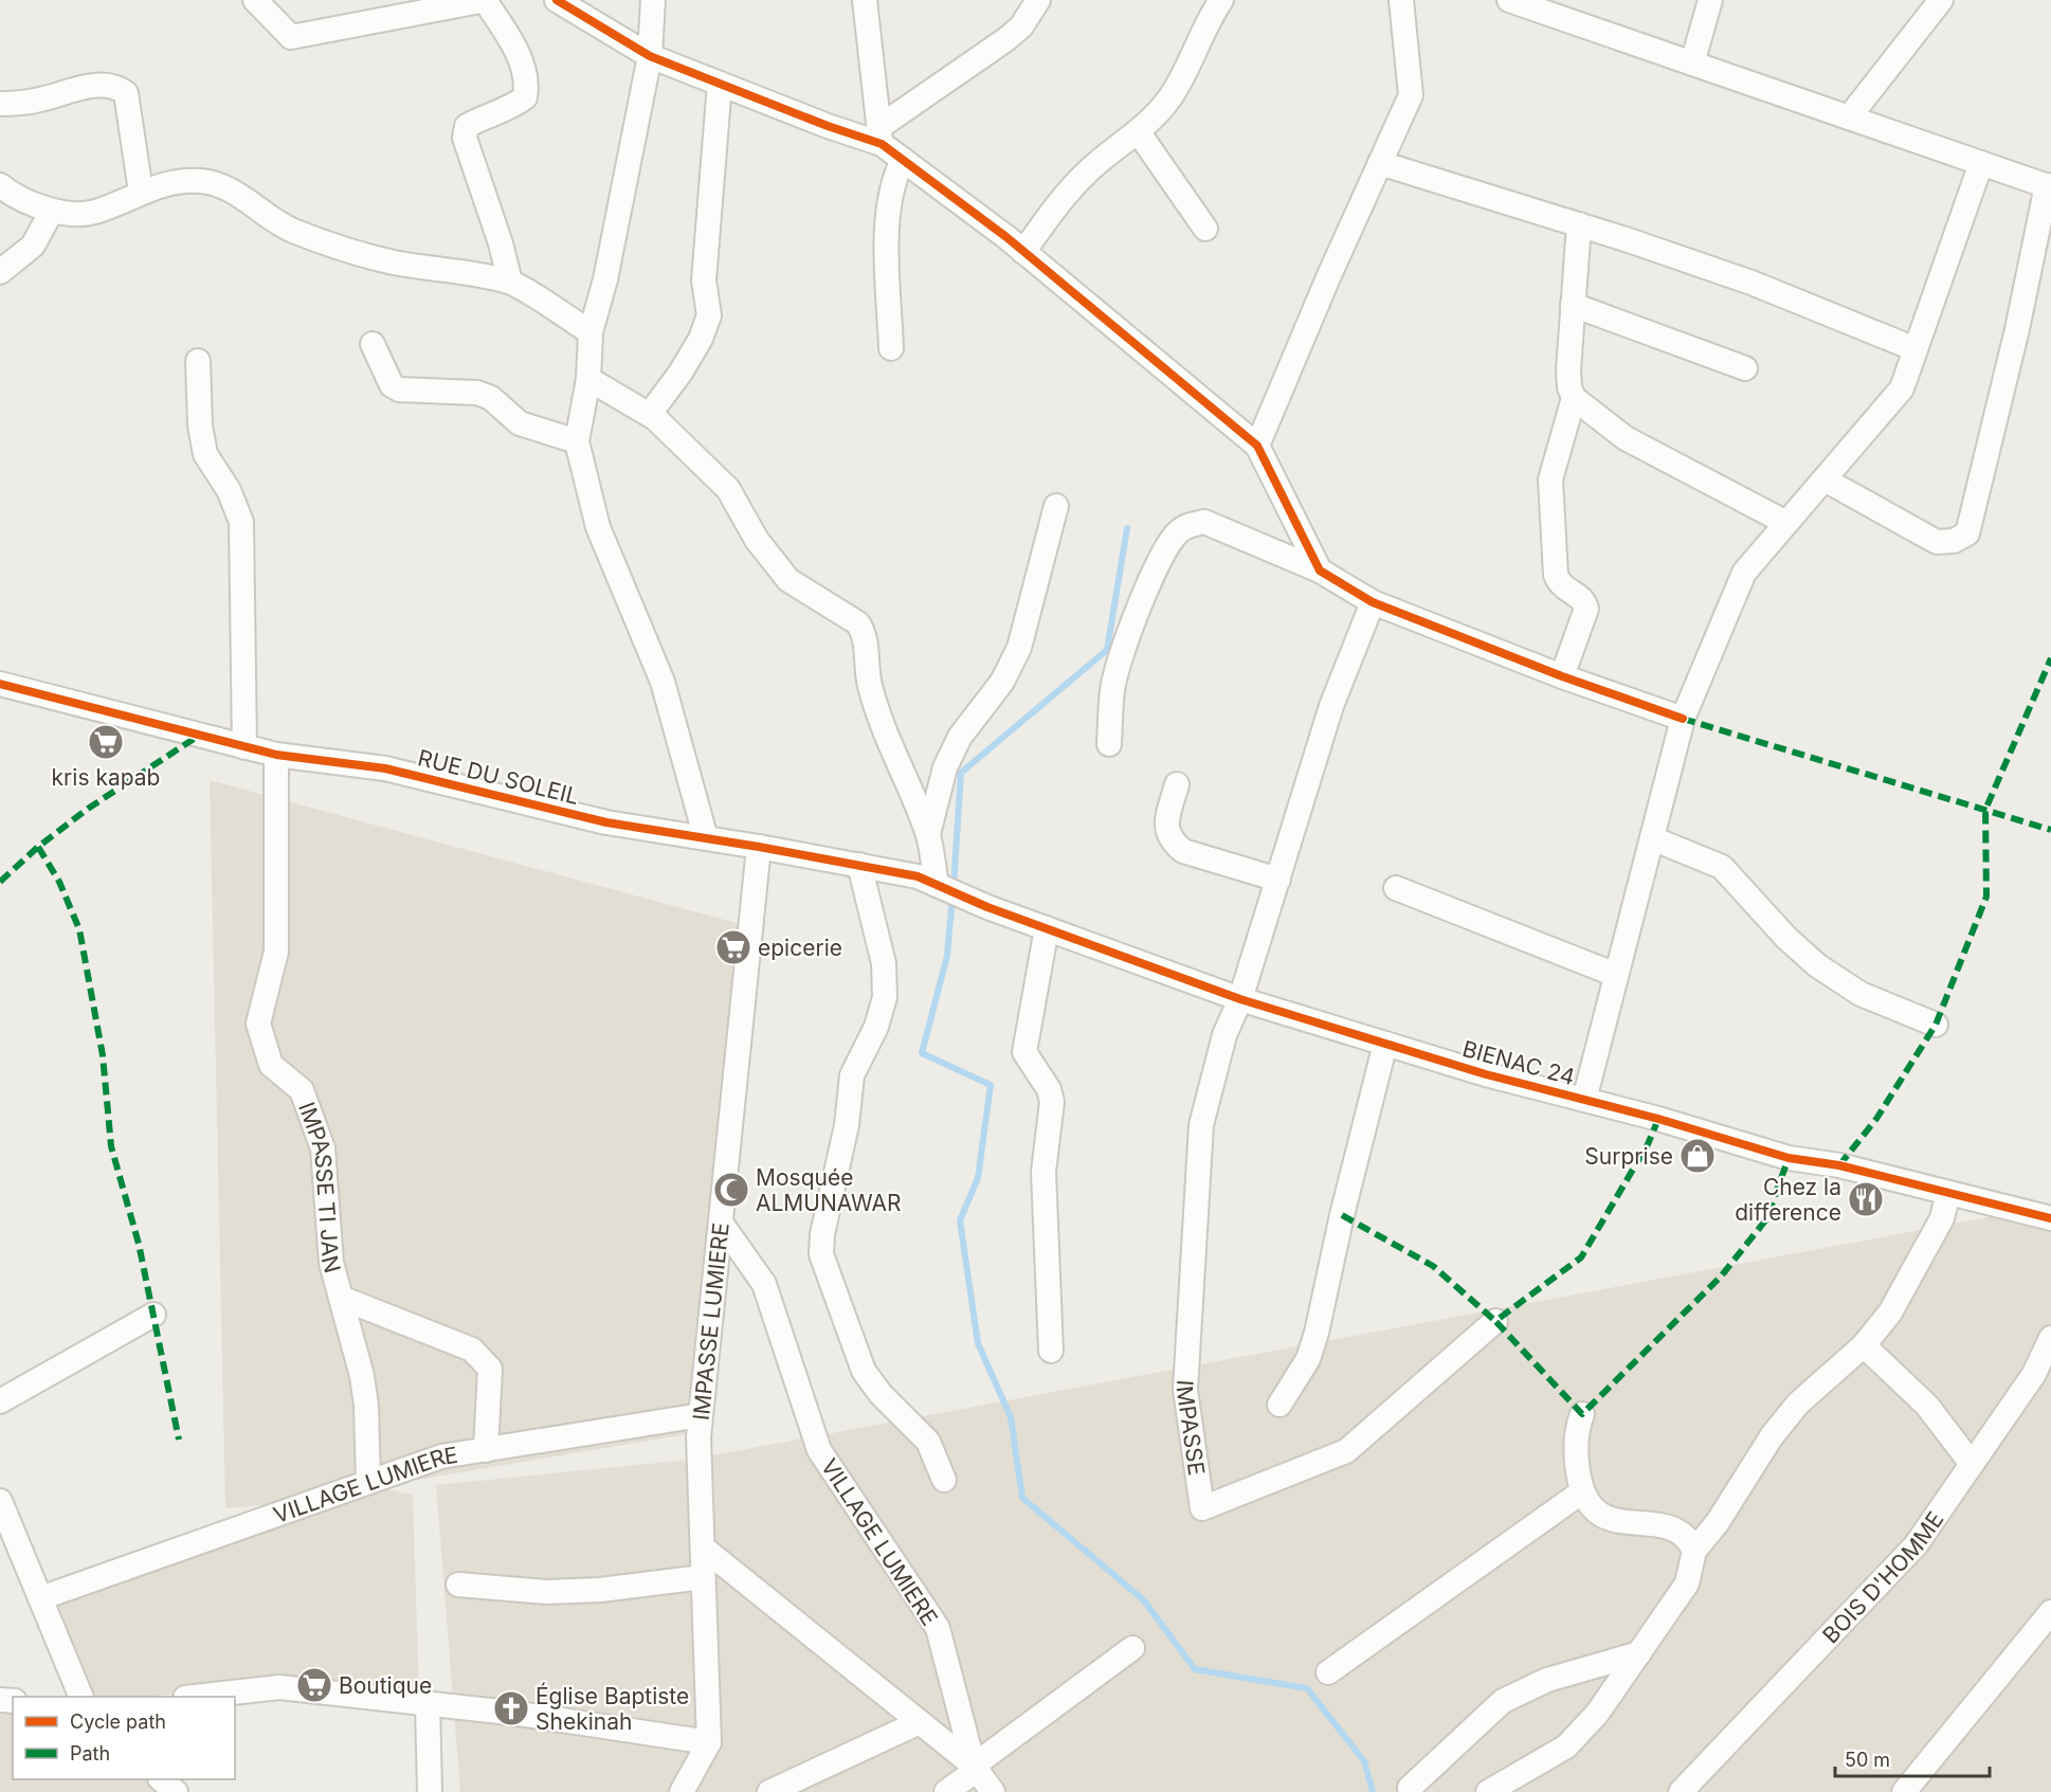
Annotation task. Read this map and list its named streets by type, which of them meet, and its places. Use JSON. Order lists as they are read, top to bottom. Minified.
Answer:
{"streets":{"street":["RUE DU SOLEIL","BIENAC 24","IMPASSE TI JAN","IMPASSE LUMIERE","IMPASSE","VILLAGE LUMIERE","BOIS D'HOMME"]},"crossings":[["RUE DU SOLEIL","BIENAC 24"],["RUE DU SOLEIL","IMPASSE TI JAN"],["RUE DU SOLEIL","IMPASSE LUMIERE"],["BIENAC 24","IMPASSE"],["IMPASSE TI JAN","VILLAGE LUMIERE"],["IMPASSE LUMIERE","VILLAGE LUMIERE"]],"places":{"supermarket":["kris kapab","epicerie","Boutique"],"shop":["Surprise"],"mosque":["Mosquée ALMUNAWAR"],"restaurant":["Chez la difference"],"church":["Église Baptiste Shekinah"]},"legend":["Cycle path","Path"],"scale_bar":"50 m"}
